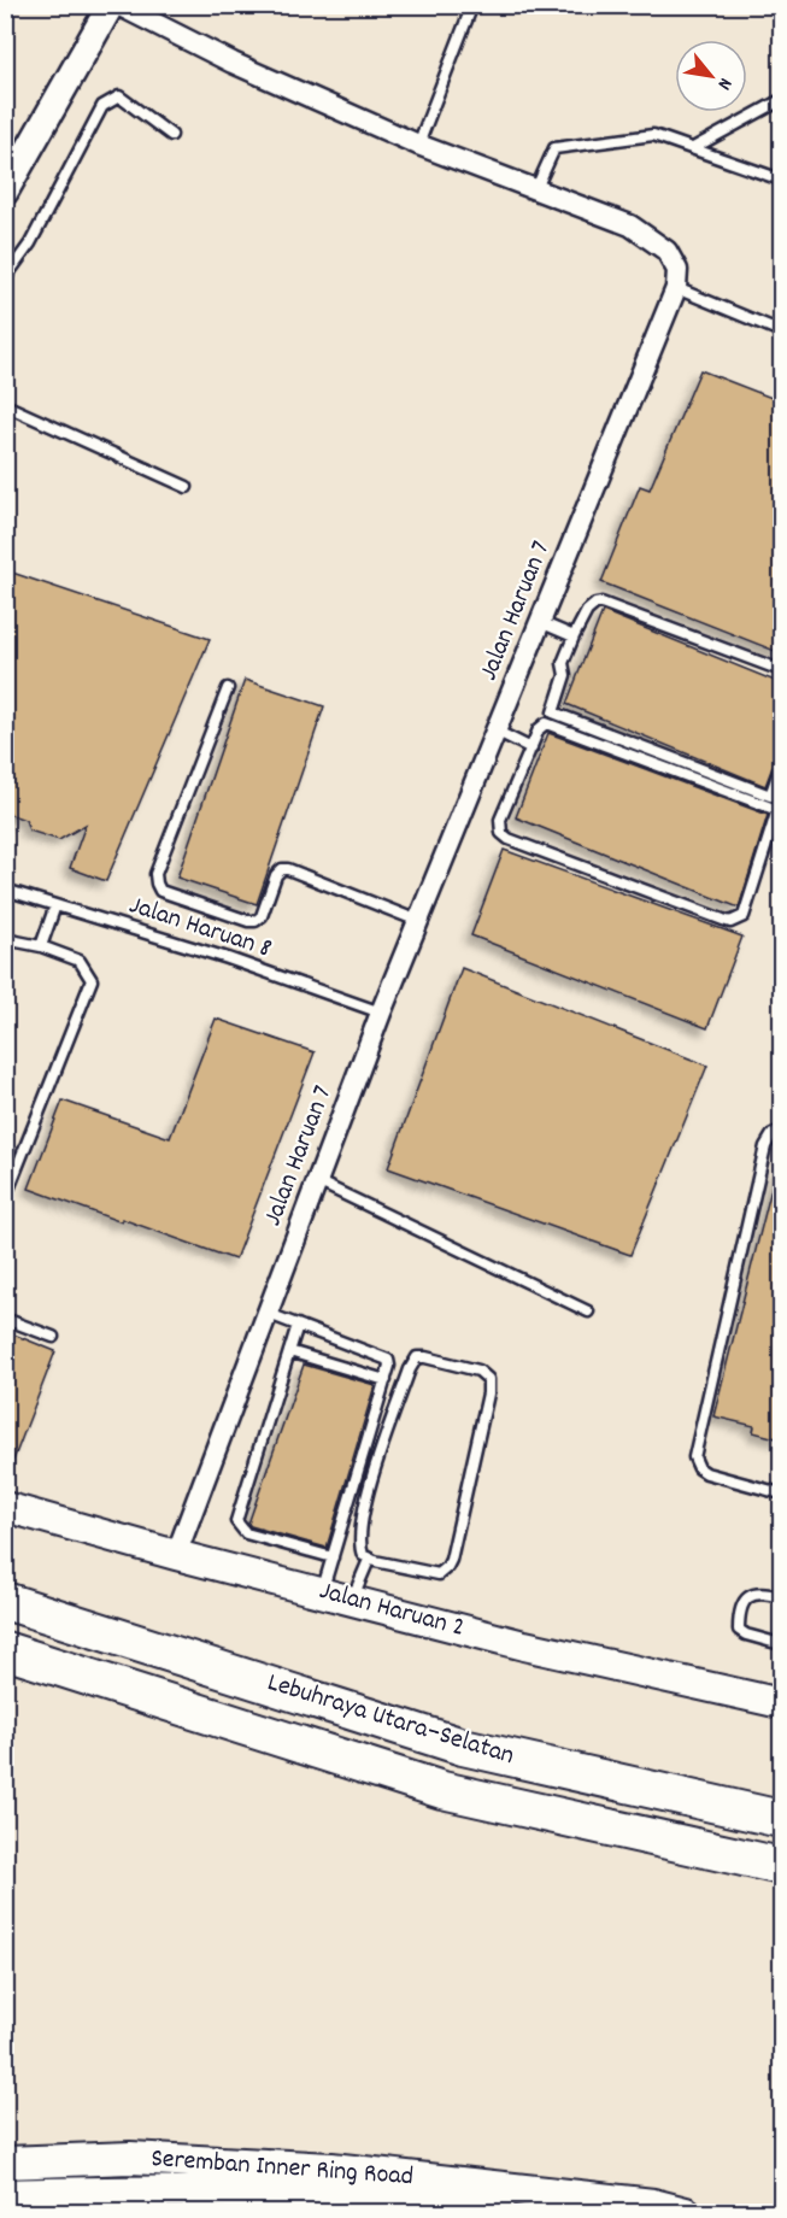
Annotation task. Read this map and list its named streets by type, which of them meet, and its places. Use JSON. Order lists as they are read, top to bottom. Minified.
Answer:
{"streets":{"highway":["Lebuhraya Utara–Selatan"],"main road":["Jalan Haruan 2","Seremban Inner Ring Road"],"street":["Jalan Haruan 7"],"lane":["Jalan Haruan 8"]},"crossings":[["Jalan Haruan 7","Jalan Haruan 8"],["Jalan Haruan 7","Jalan Haruan 2"]],"north":"bottom right"}
